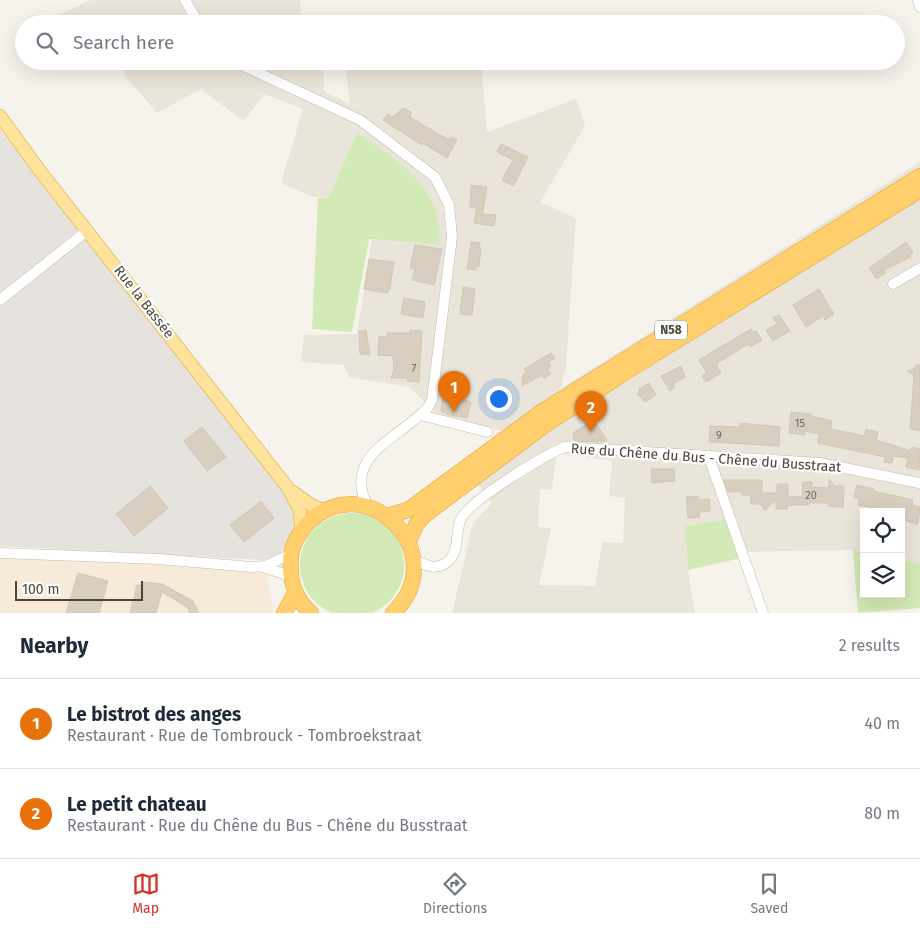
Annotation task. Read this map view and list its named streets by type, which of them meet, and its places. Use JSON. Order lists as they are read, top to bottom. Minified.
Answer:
{"streets":{"highway":["N58"],"main road":["Rue la Bassée"],"street":["Rue du Chêne du Bus - Chêne du Busstraat"]},"house_numbers":["7","15","9","20"],"scale_bar":"100 m","page":{"search":"Search here","pins":["1","2"],"scale":"100 m","heading":["Nearby","2 results"],"list":[{"mark":"1","name":"Le bistrot des anges","note":"Restaurant · Rue de Tombrouck - Tombroekstraat","value":"40 m"},{"mark":"2","name":"Le petit chateau","note":"Restaurant · Rue du Chêne du Bus - Chêne du Busstraat","value":"80 m"}],"nav":["Map","Directions","Saved"]}}
